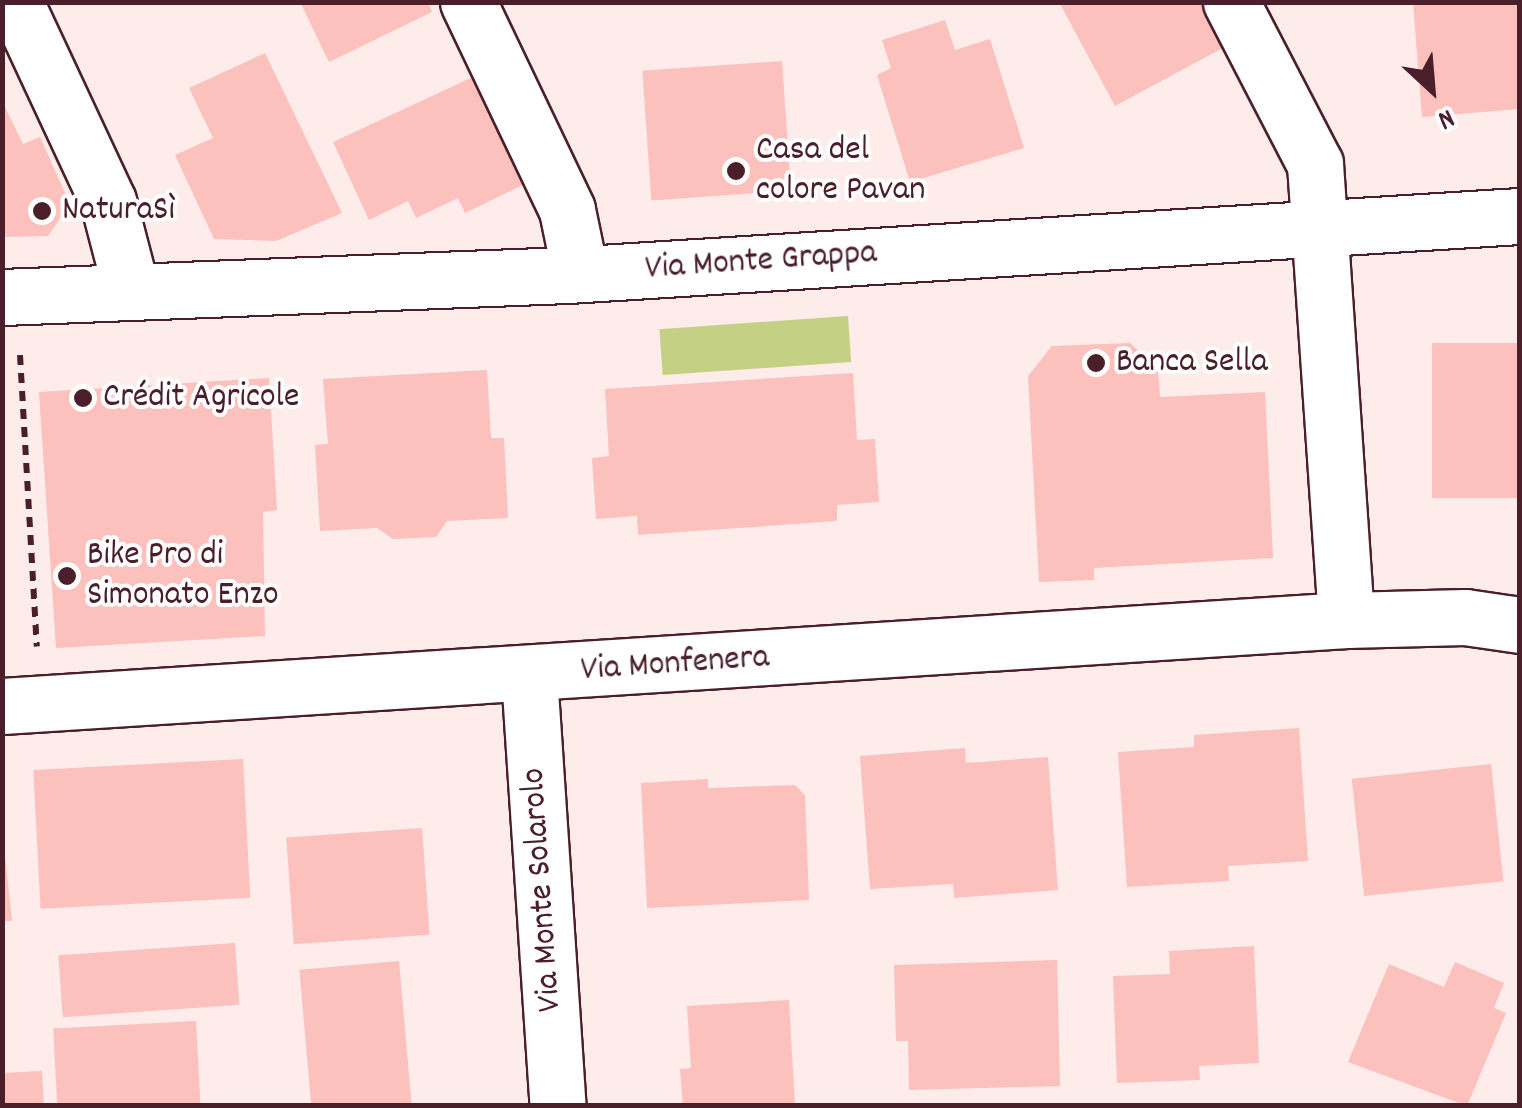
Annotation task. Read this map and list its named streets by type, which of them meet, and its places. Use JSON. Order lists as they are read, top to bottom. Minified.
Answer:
{"streets":{"street":["Via Monte Grappa","Via Monfenera","Via Monte Solarolo"]},"crossings":[["Via Monfenera","Via Monte Solarolo"]],"places":["Casa del colore Pavan","NaturaSì","Banca Sella","Crédit Agricole","Bike Pro di Simonato Enzo"],"north":"bottom right"}
